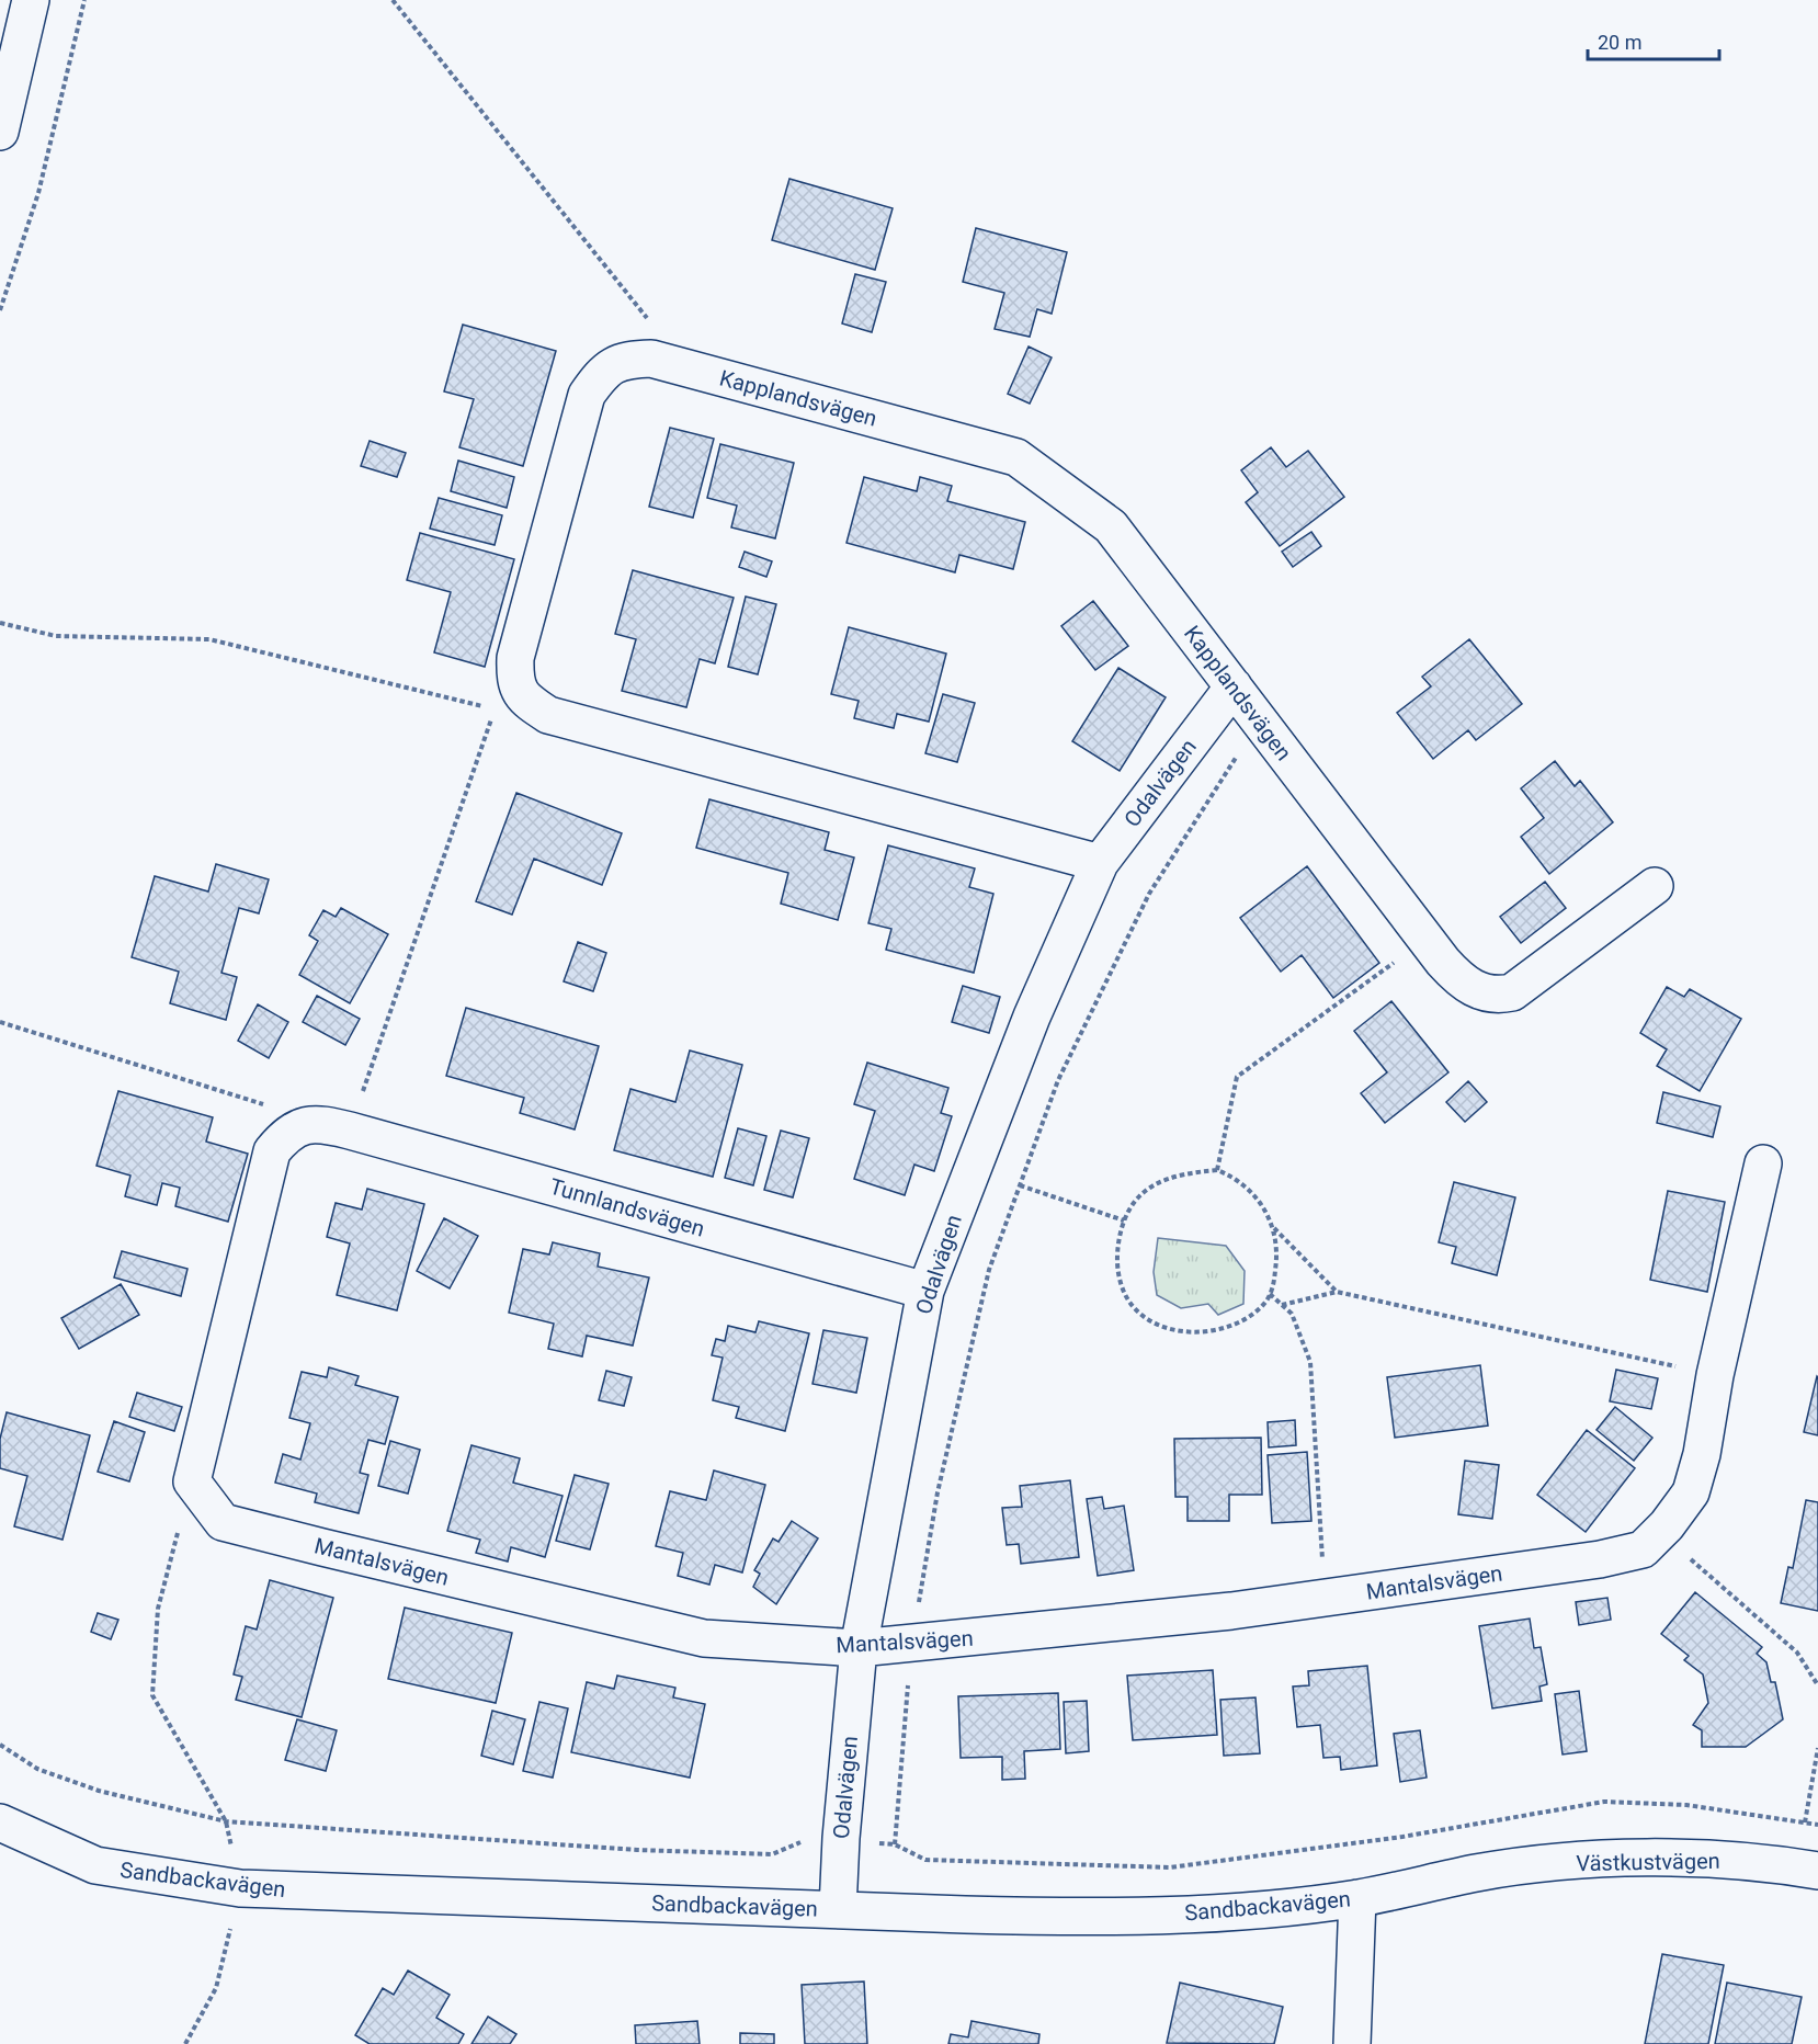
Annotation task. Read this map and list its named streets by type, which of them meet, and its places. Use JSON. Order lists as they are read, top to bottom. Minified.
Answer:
{"streets":{"street":["Kapplandsvägen","Odalvägen","Tunnlandsvägen","Mantalsvägen","Västkustvägen","Sandbackavägen"]},"crossings":[["Kapplandsvägen","Odalvägen"],["Odalvägen","Tunnlandsvägen"],["Odalvägen","Mantalsvägen"],["Odalvägen","Sandbackavägen"],["Västkustvägen","Sandbackavägen"]],"scale_bar":"20 m"}
